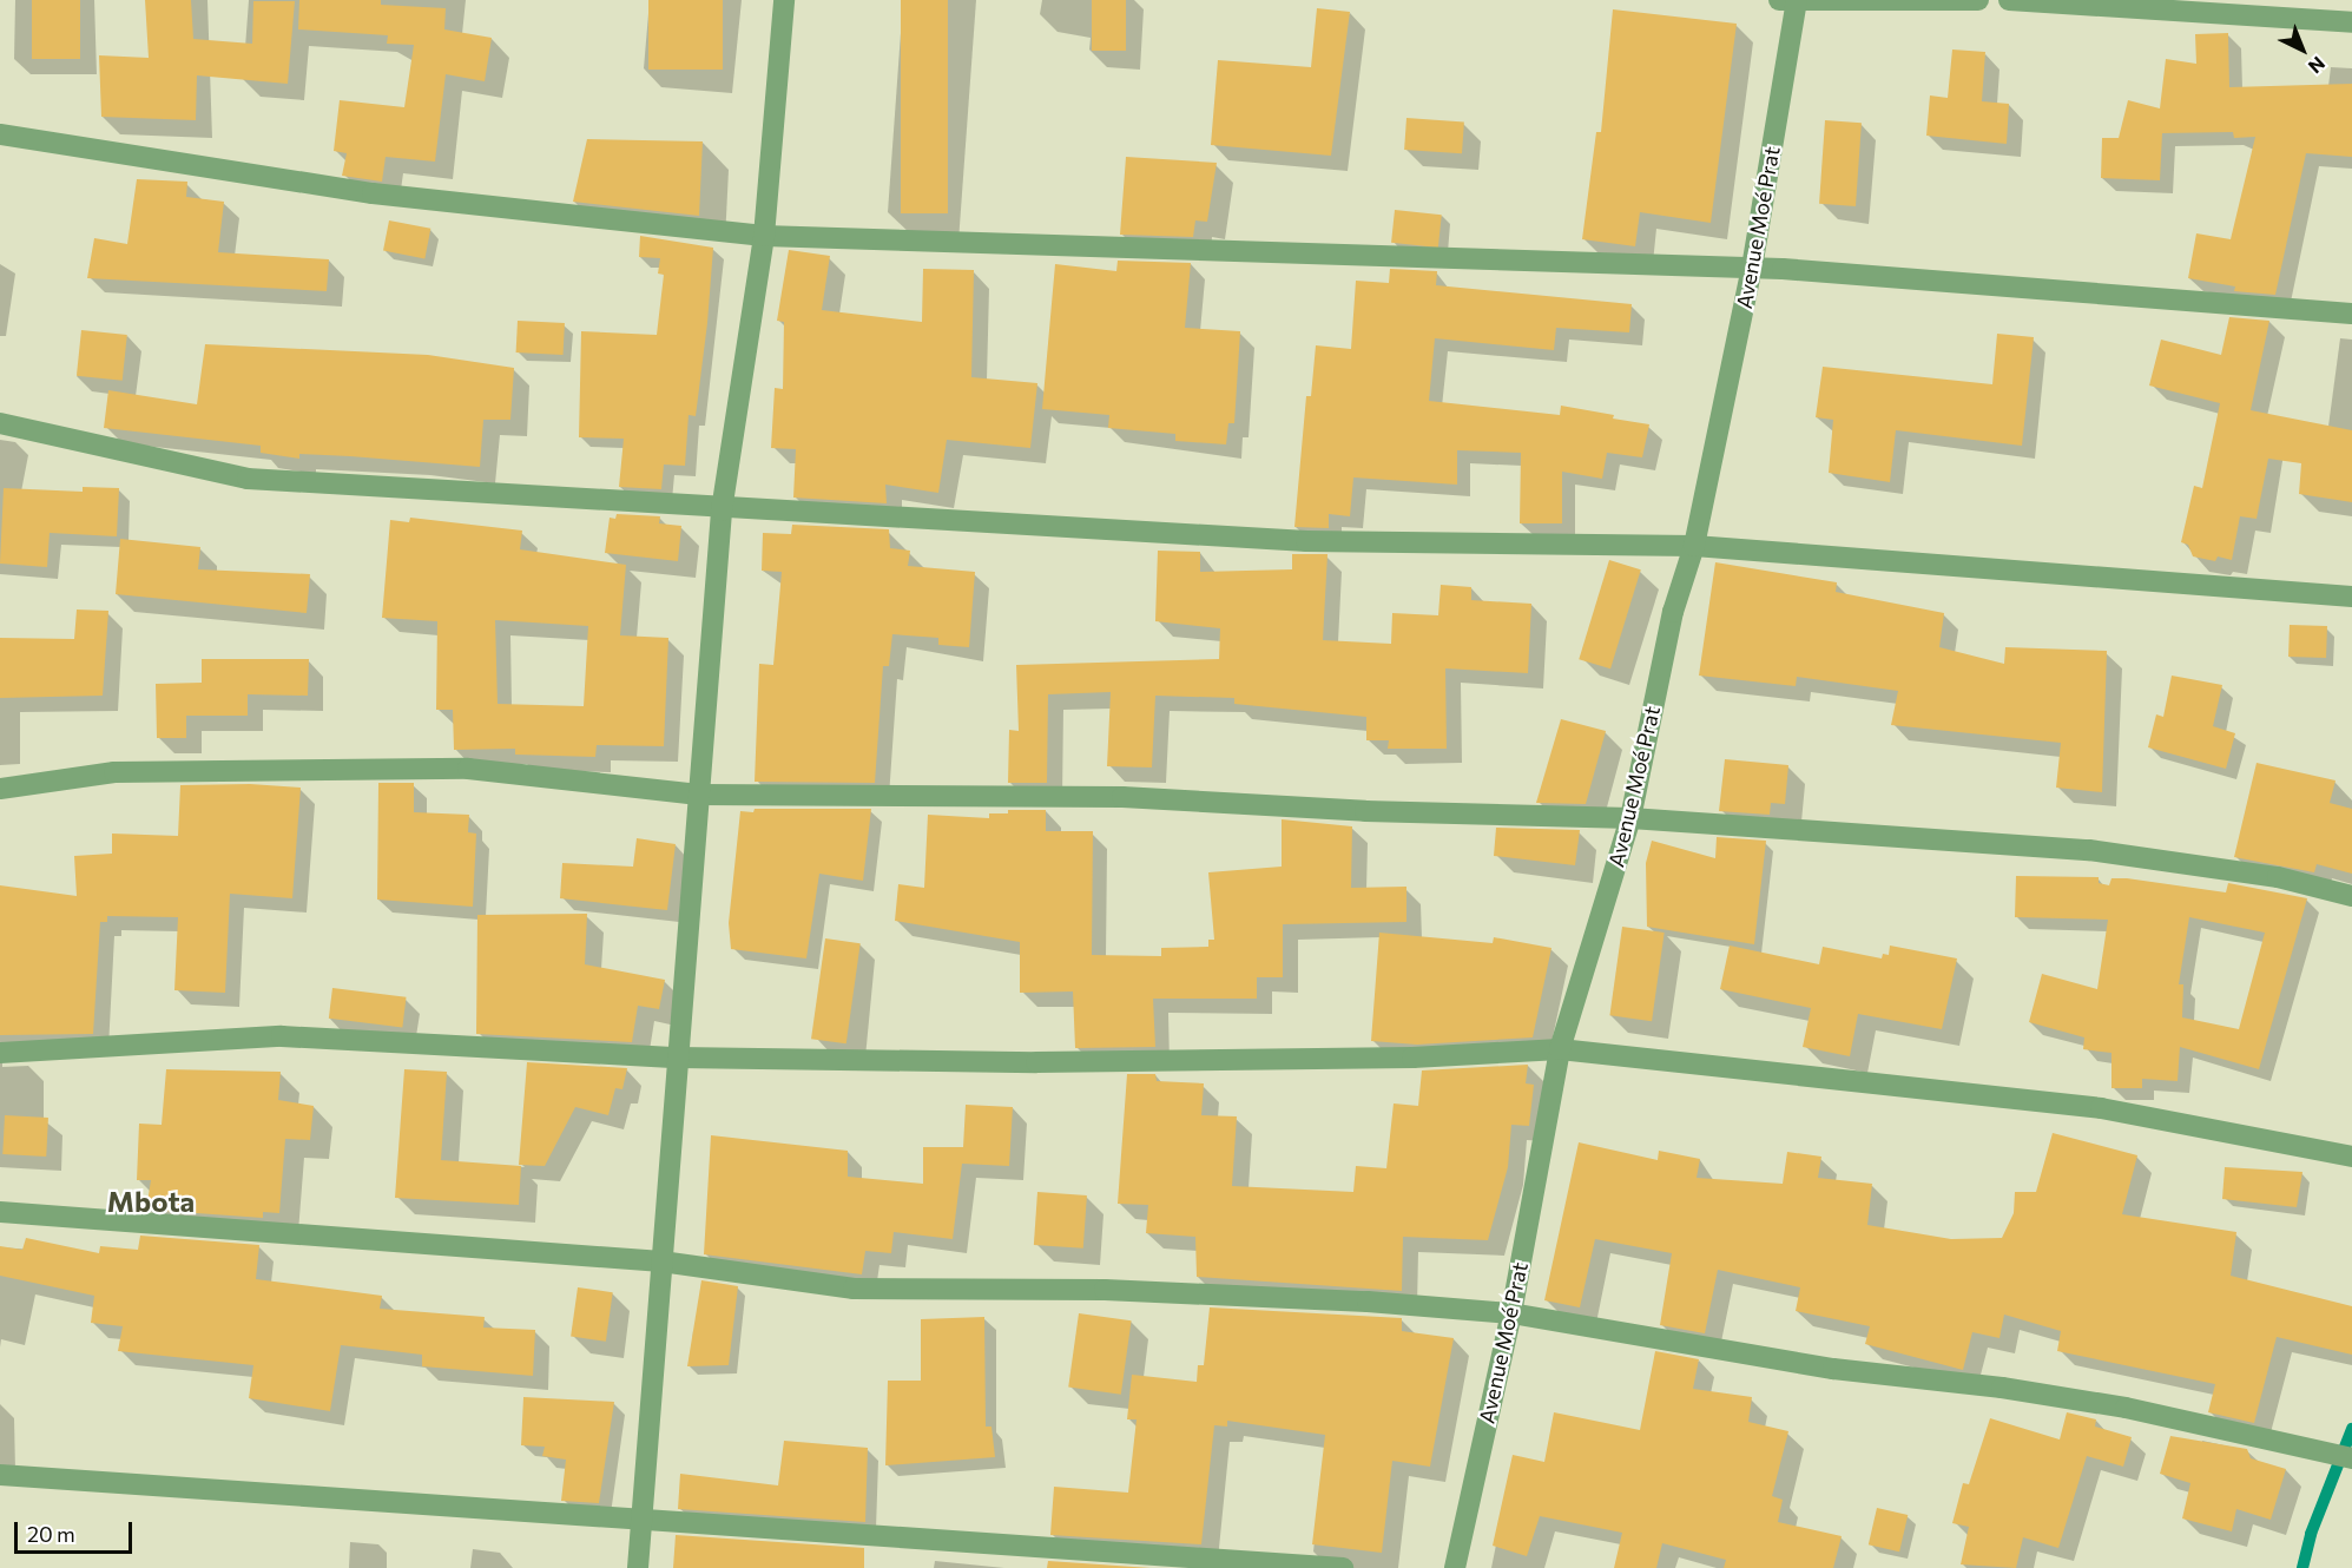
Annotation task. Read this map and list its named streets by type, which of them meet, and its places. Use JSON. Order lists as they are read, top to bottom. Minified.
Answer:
{"streets":{"street":["Avenue Moé Prat"]},"districts":["Mbota"],"scale_bar":"20 m","north":"bottom right"}
